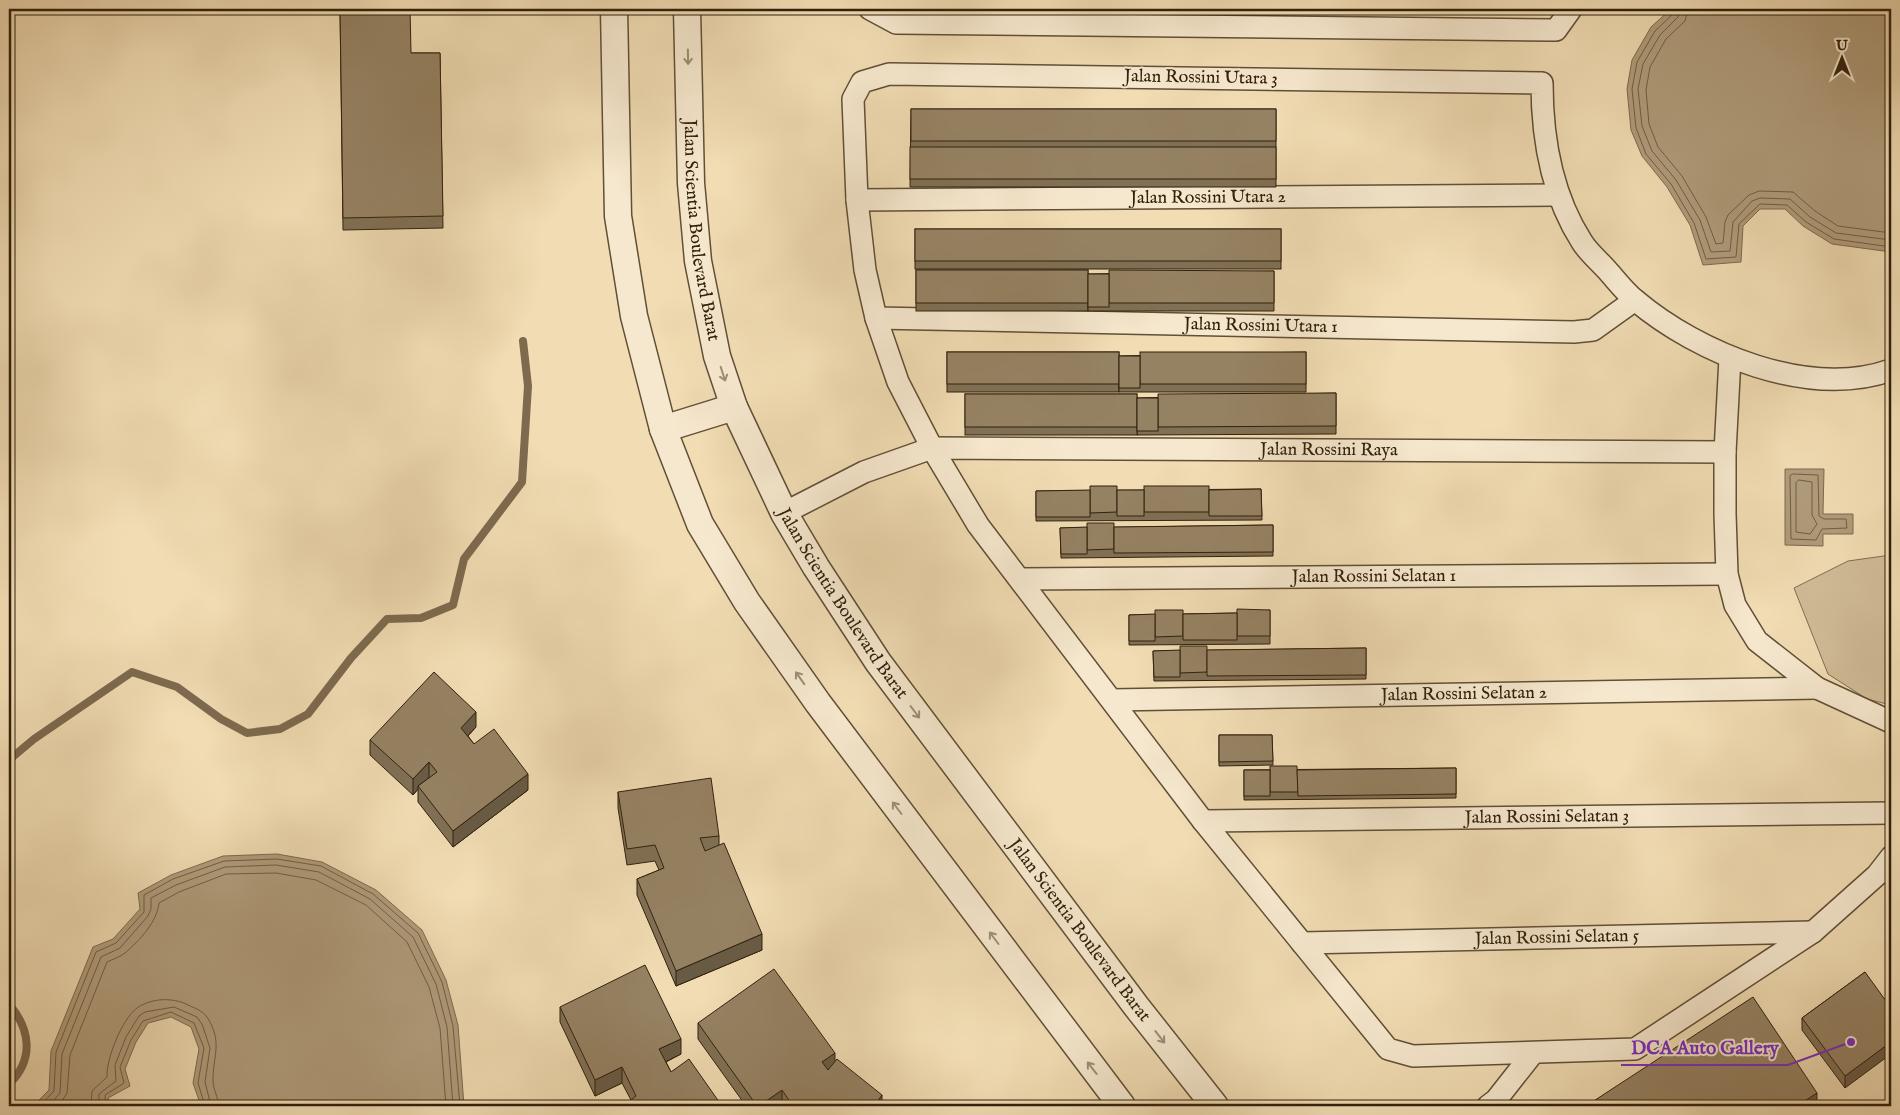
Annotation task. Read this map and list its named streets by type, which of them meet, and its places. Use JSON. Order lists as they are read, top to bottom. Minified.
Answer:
{"streets":{"street":["Jalan Rossini Utara 3","Jalan Rossini Utara 2","Jalan Scientia Boulevard Barat","Jalan Rossini Utara 1","Jalan Rossini Raya","Jalan Rossini Selatan 1","Jalan Rossini Selatan 2","Jalan Rossini Selatan 3","Jalan Rossini Selatan 5"]},"crossings":[["Jalan Rossini Utara 3","Jalan Rossini Utara 2"],["Jalan Scientia Boulevard Barat","Jalan Rossini Raya"]],"places":["DCA Auto Gallery"],"north":"top"}
